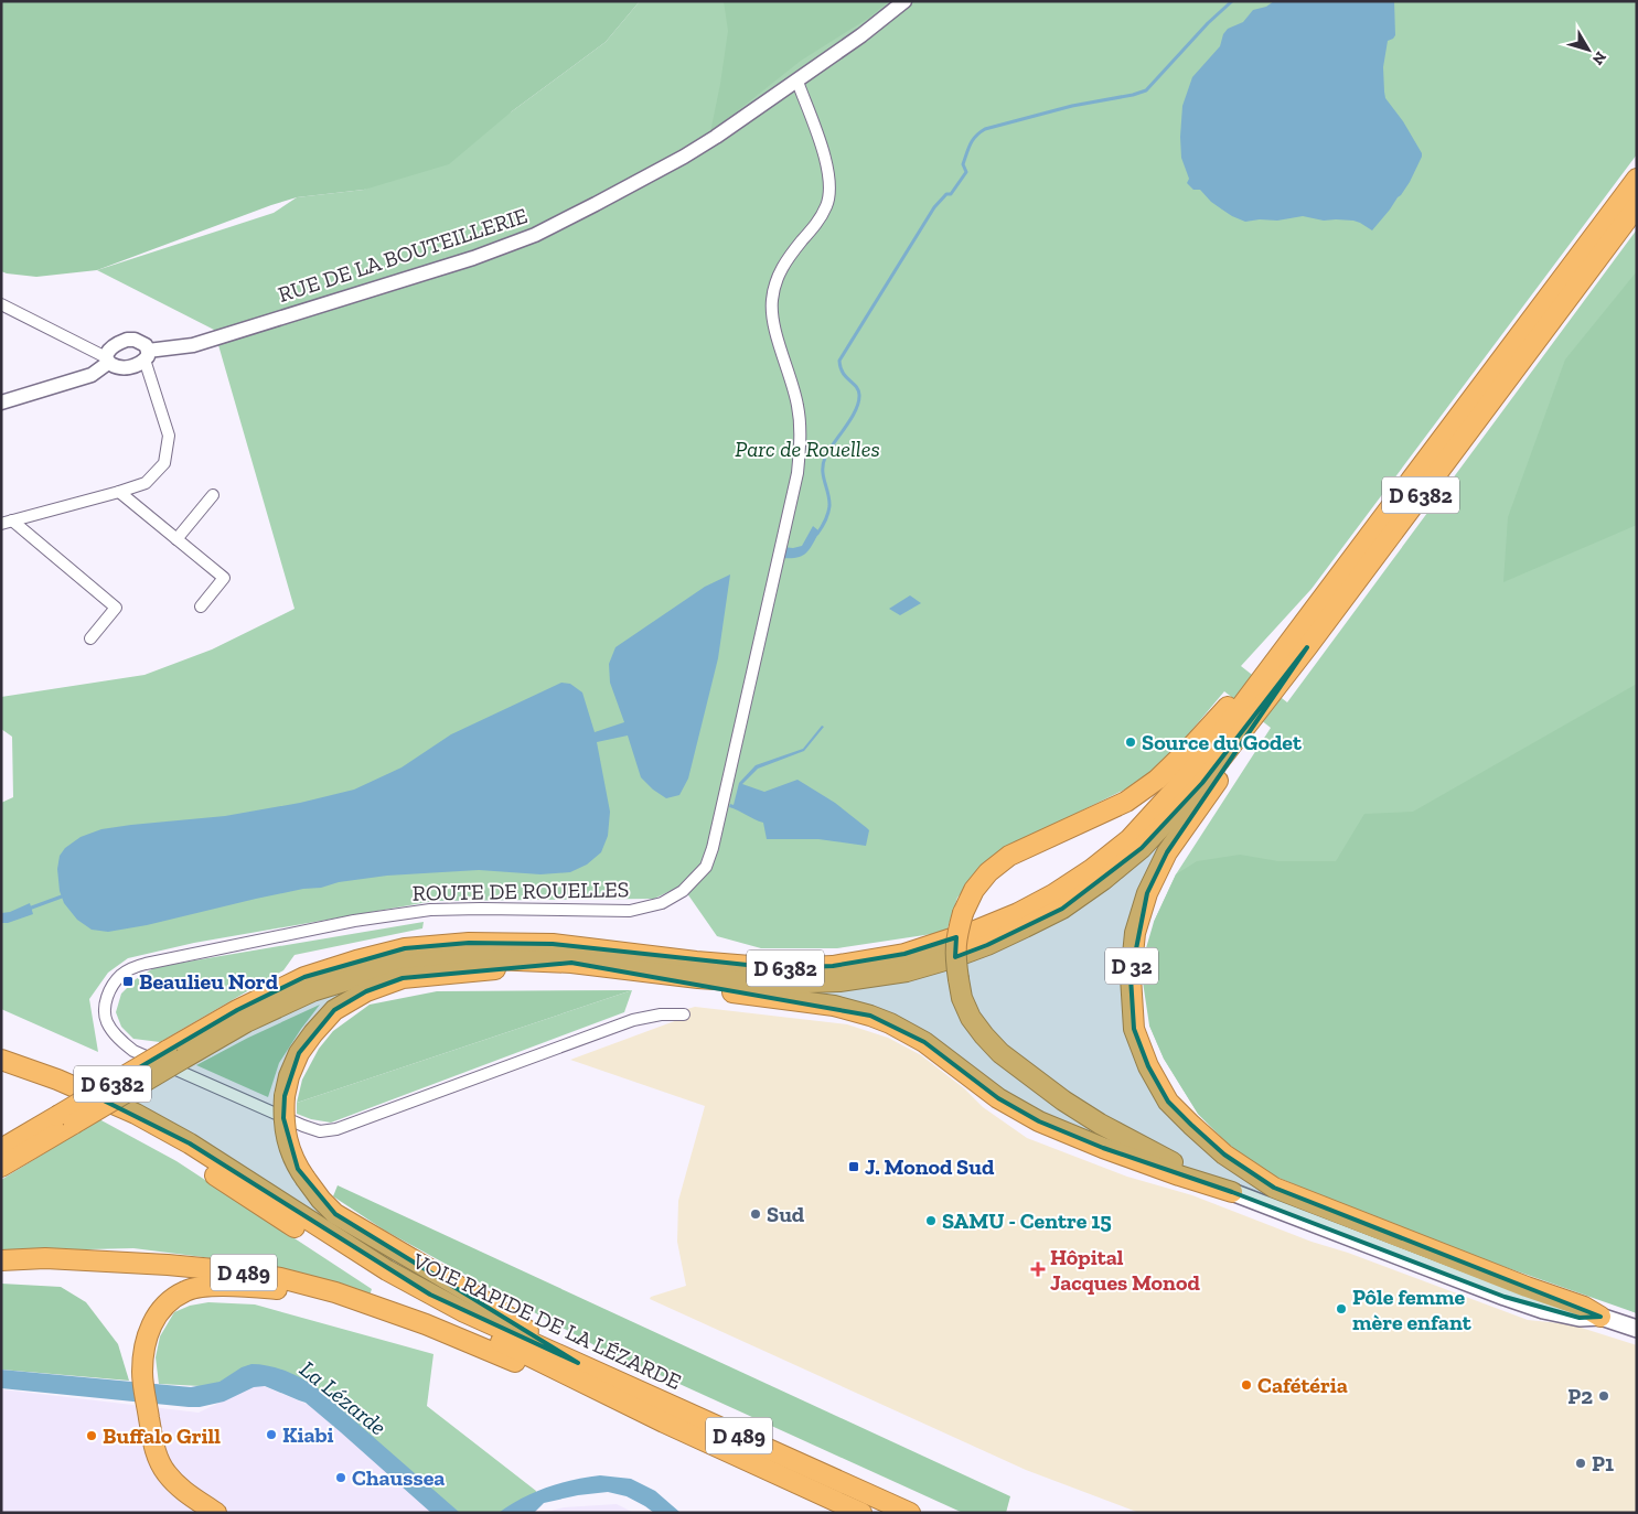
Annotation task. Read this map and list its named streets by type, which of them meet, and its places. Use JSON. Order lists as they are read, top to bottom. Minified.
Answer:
{"streets":{"highway":["D 6382","D 32","D 489","VOIE RAPIDE DE LA LÉZARDE"],"street":["RUE DE LA BOUTEILLERIE","ROUTE DE ROUELLES"]},"crossings":[["RUE DE LA BOUTEILLERIE","ROUTE DE ROUELLES"],["D 6382","D 32"],["D 489","VOIE RAPIDE DE LA LÉZARDE"]],"water":["La Lézarde"],"parks":["Parc de Rouelles"],"places":{"other":["Source du Godet","Sud","SAMU - Centre 15","Pôle femme mère enfant","Cafétéria","P2","Kiabi","Buffalo Grill","P1","Chaussea"],"transit":["Beaulieu Nord","J. Monod Sud"],"health":["Hôpital Jacques Monod"]},"north":"bottom right"}
